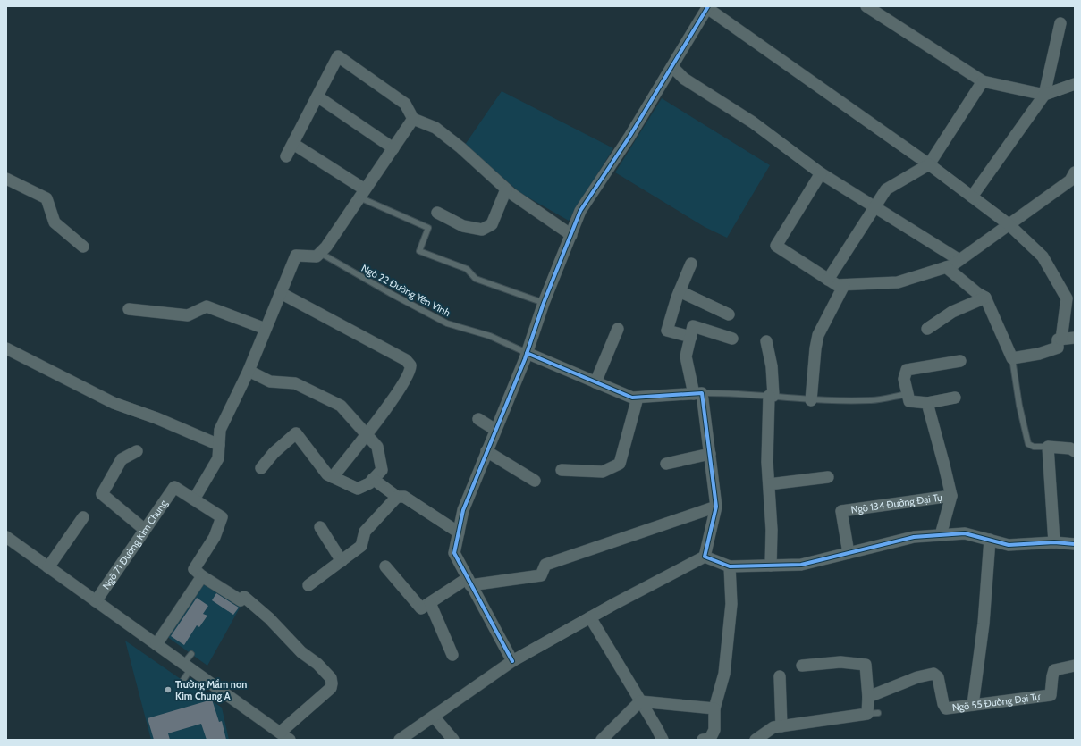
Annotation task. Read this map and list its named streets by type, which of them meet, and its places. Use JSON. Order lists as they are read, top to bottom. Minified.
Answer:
{"streets":{"street":["Ngõ 134 Đường Đại Tự","Ngõ 71 Đường Kim Chung","Ngõ 55 Đường Đại Tự"],"lane":["Ngõ 22 Đường Yên Vĩnh"]},"places":["Trường Mầm non Kim Chung A"]}
